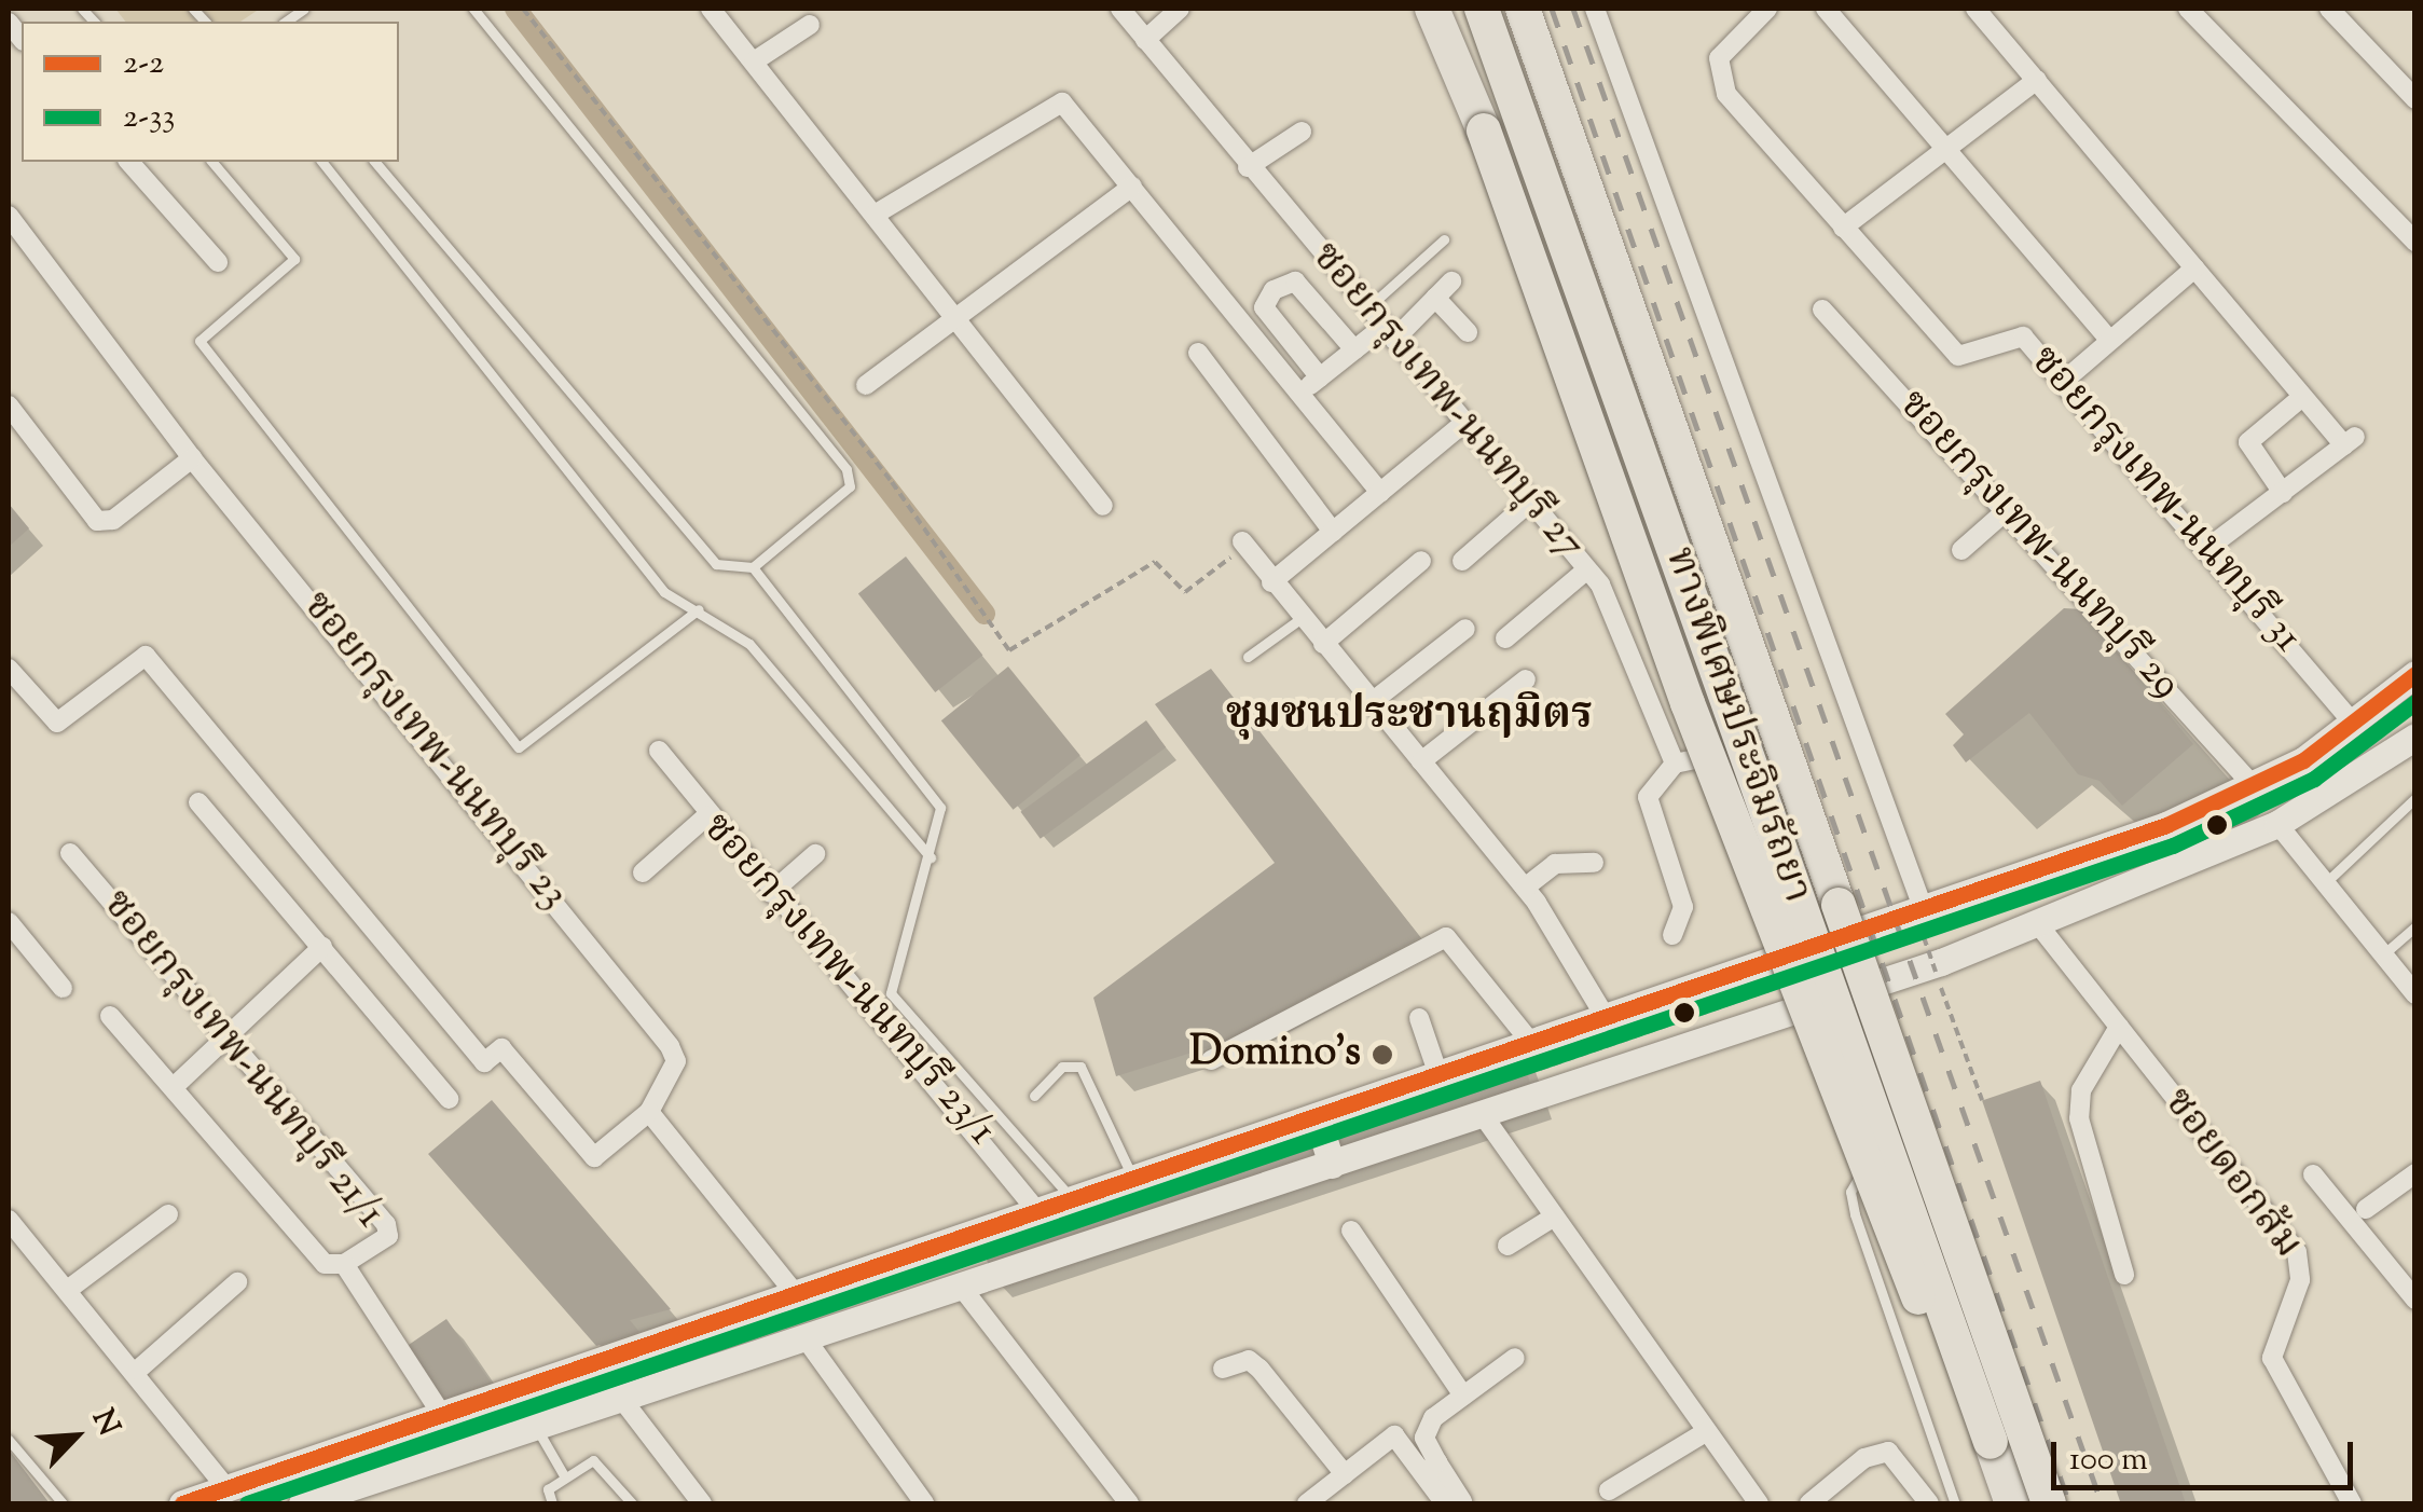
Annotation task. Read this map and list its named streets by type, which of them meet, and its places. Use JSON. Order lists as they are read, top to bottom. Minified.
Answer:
{"streets":{"highway":["ทางพิเศษประจิมรัถยา"],"street":["ซอยกรุงเทพ-นนทบุรี 27","ซอยกรุงเทพ-นนทบุรี 31","ซอยกรุงเทพ-นนทบุรี 29","ซอยกรุงเทพ-นนทบุรี 23","ซอยกรุงเทพ-นนทบุรี 23/1","ซอยกรุงเทพ-นนทบุรี 21/1","ซอยดอกส้ม"]},"districts":["ชุมชนประชานฤมิตร"],"places":["Domino's"],"lines":["transit line 2-2","transit line 2-33"],"legend":["2-2","2-33"],"scale_bar":"100 m","north":"top right"}
